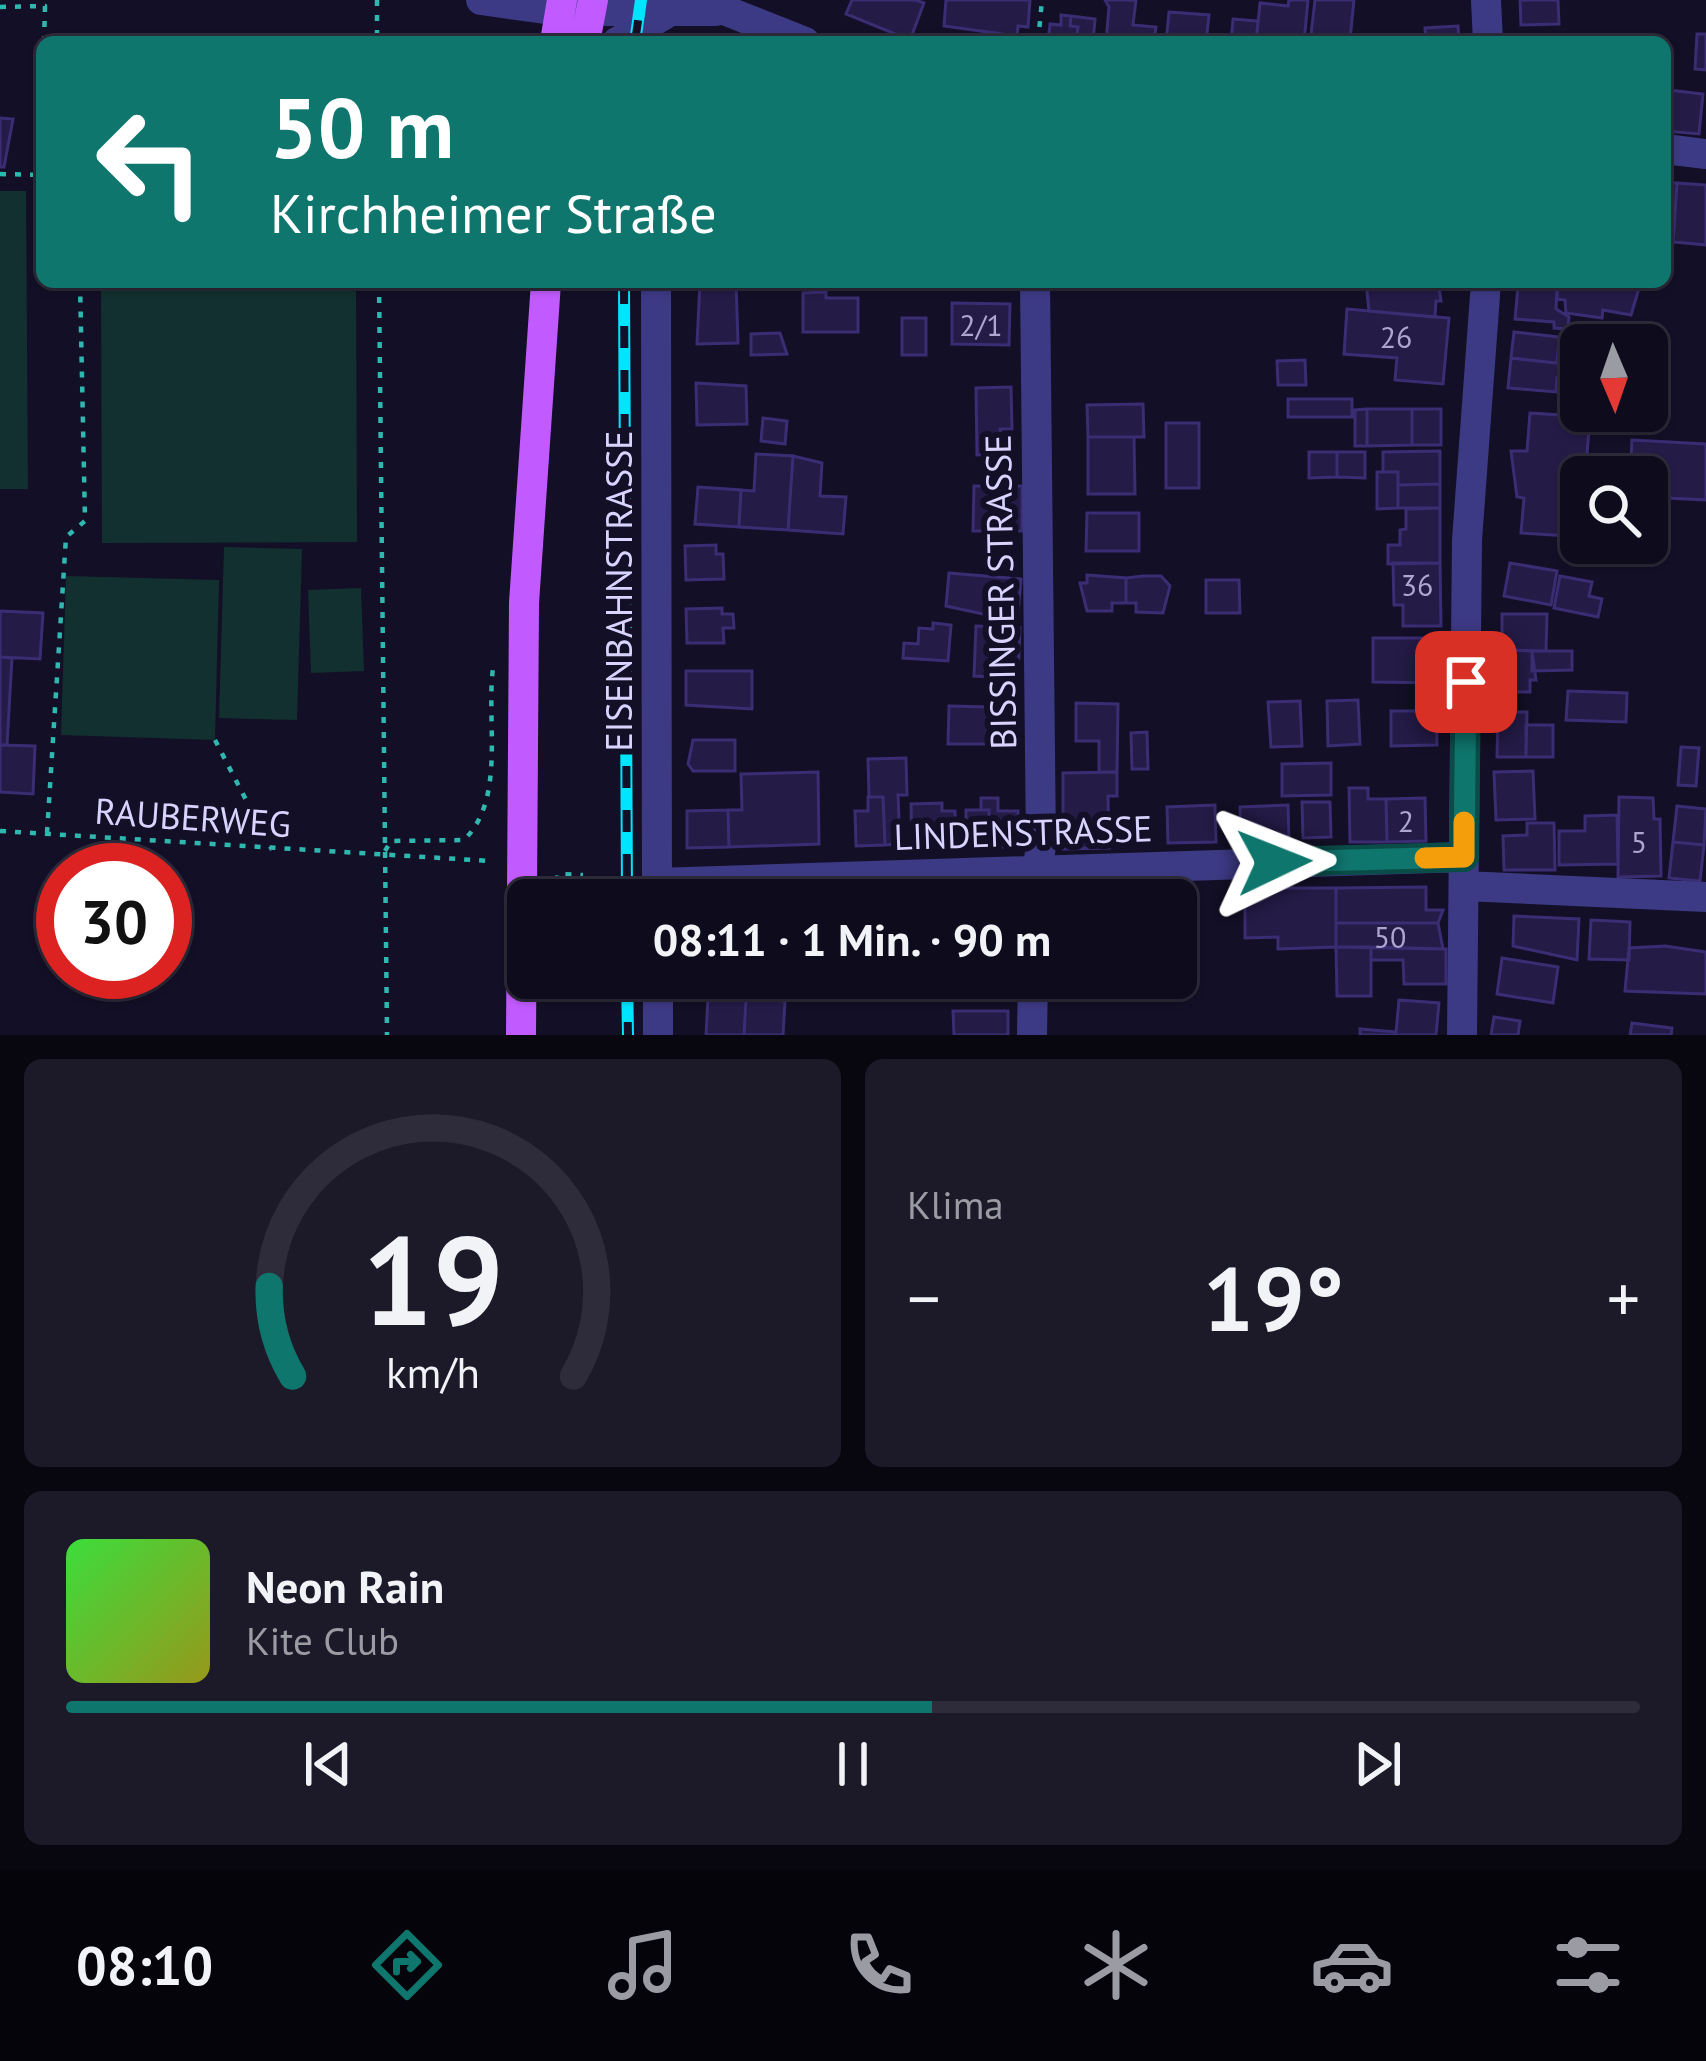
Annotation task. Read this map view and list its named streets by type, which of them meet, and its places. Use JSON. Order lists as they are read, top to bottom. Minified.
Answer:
{"streets":{"street":["EISENBAHNSTRASSE","BISSINGER STRASSE","LINDENSTRASSE"],"path":["RAUBERWEG"]},"house_numbers":["2/1","26","36","2","5","50"],"north":"bottom","page":{"turn":["50 m","Kirchheimer Straße"],"limit":"30","trip":"08:11 · 1 Min. · 90 m","tile":"Klima","heat":["−","19°","+"],"song":["Neon Rain","Kite Club"],"tabs":"08:10","gauge":["19","km/h"]}}
